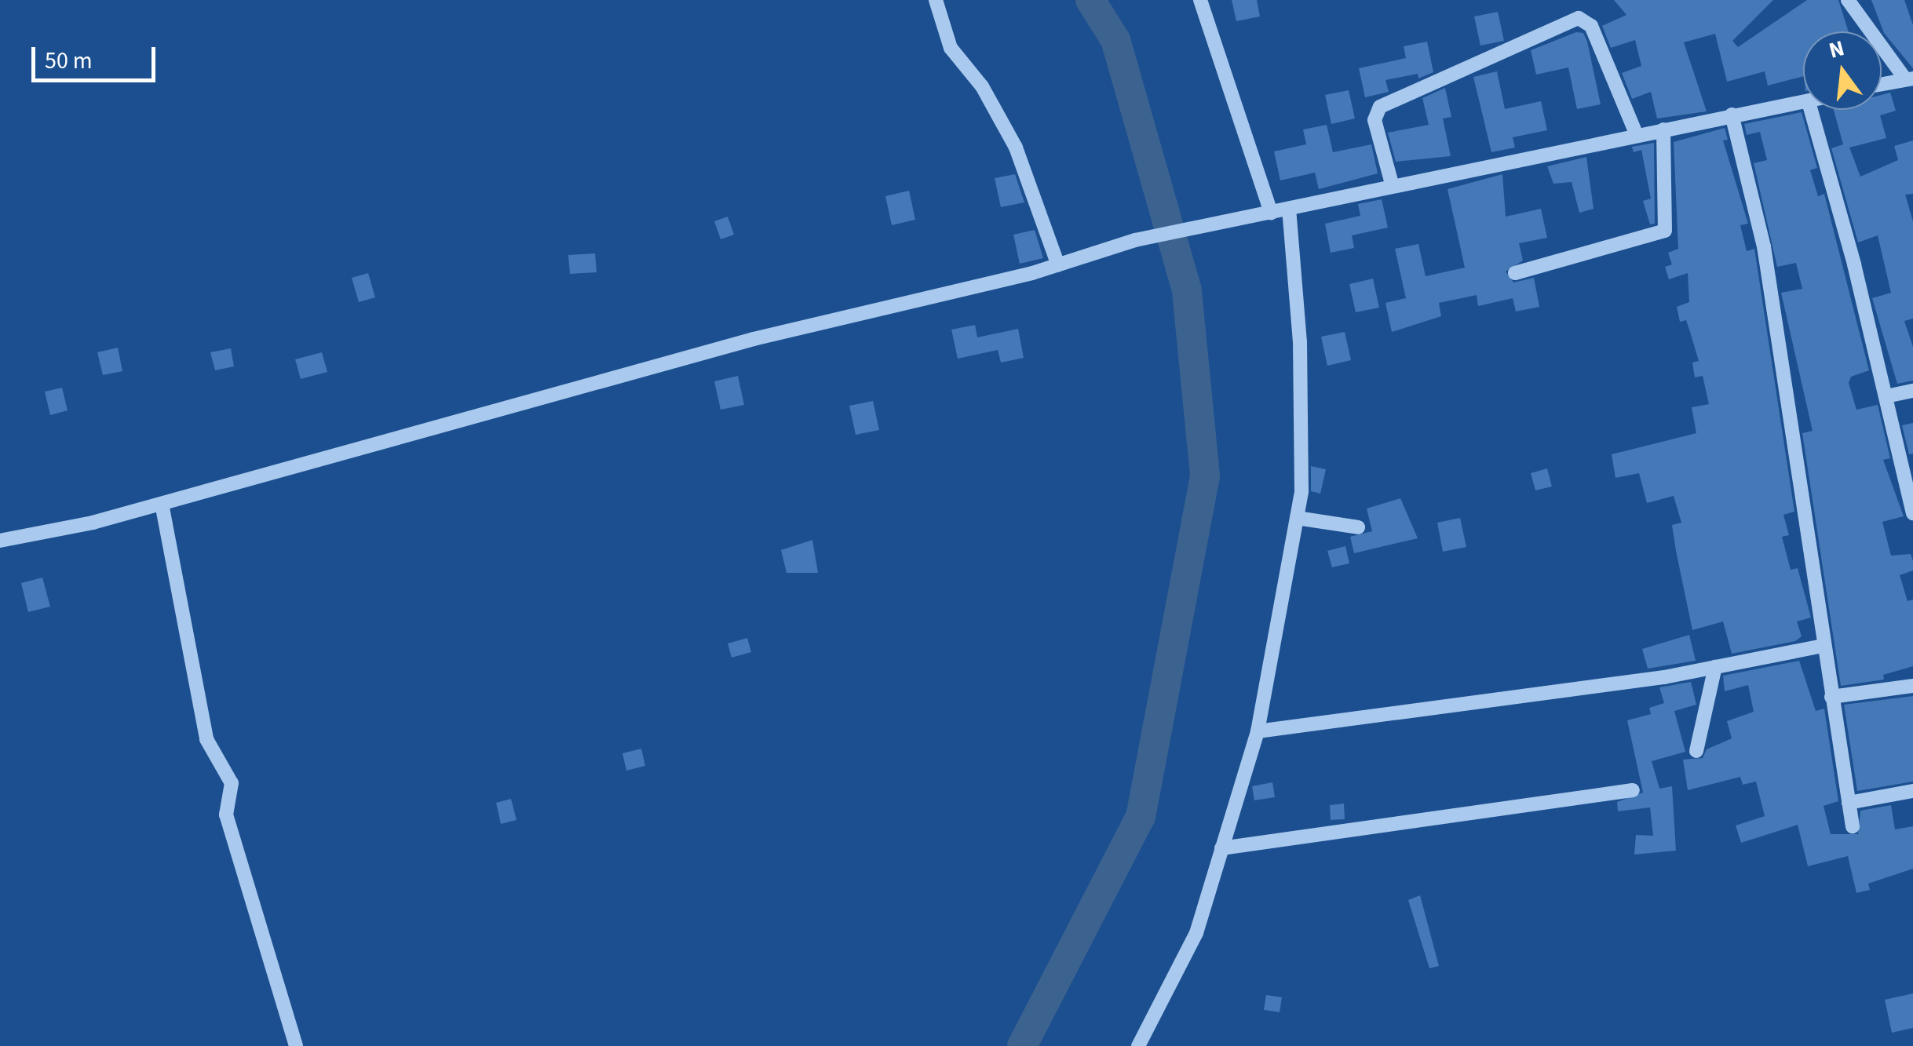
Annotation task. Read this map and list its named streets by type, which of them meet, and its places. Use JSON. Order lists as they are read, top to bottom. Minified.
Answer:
{"scale_bar":"50 m","north":"top"}
